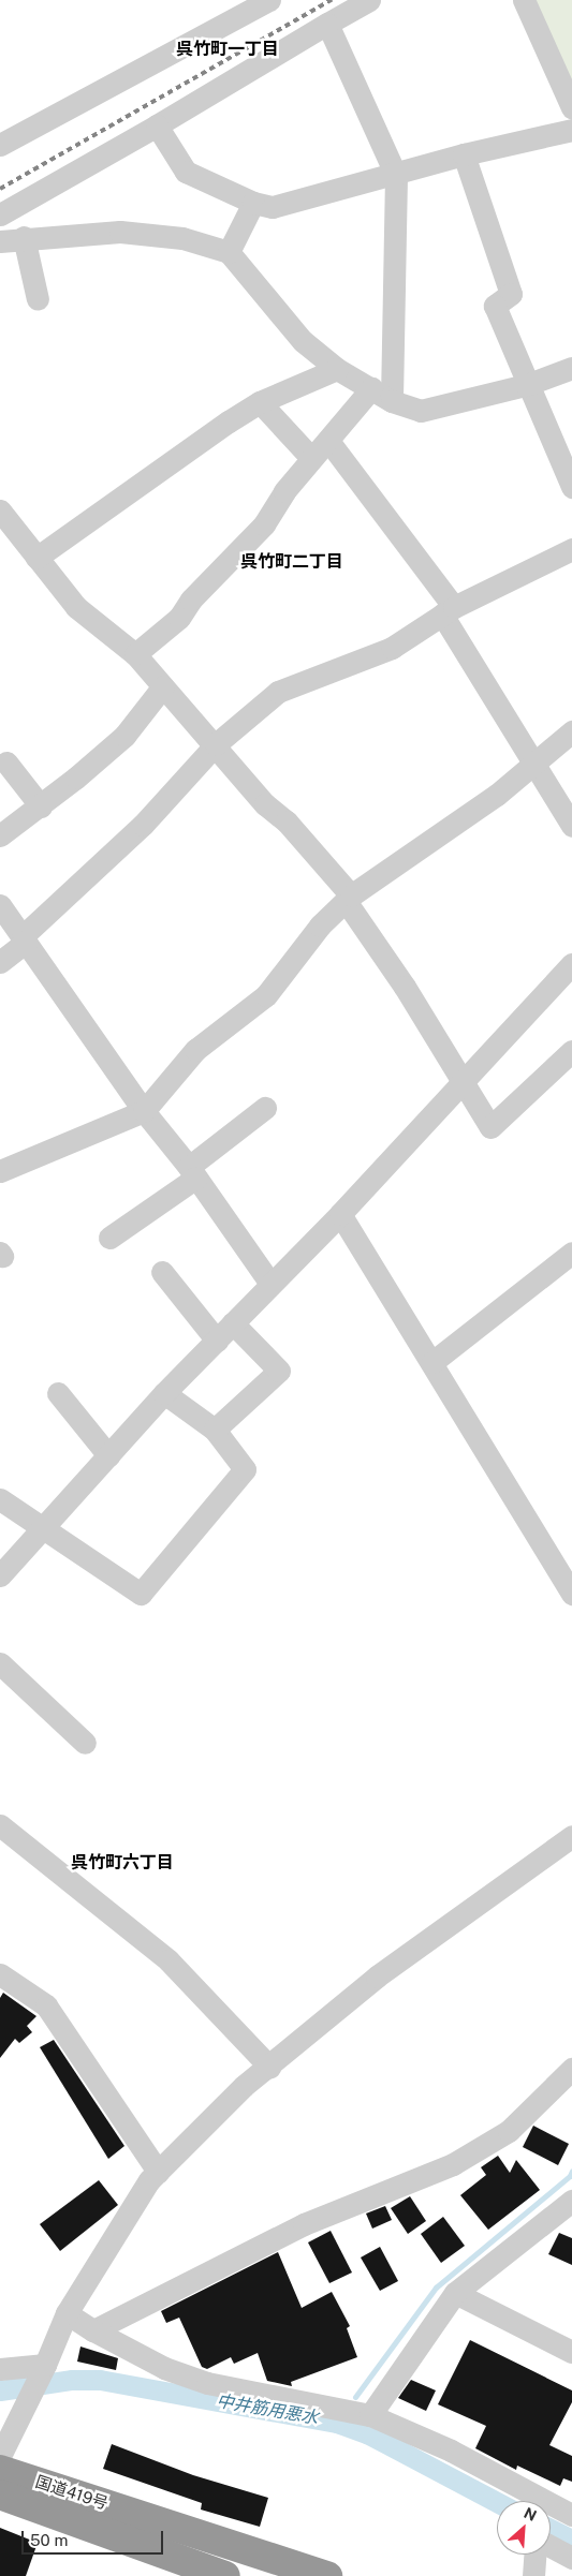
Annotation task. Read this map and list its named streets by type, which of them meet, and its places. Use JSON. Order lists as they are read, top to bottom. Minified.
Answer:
{"streets":{"highway":["国道419号"]},"districts":["呉竹町一丁目","呉竹町二丁目","呉竹町六丁目"],"water":["中井筋用悪水"],"scale_bar":"50 m","north":"top right"}
